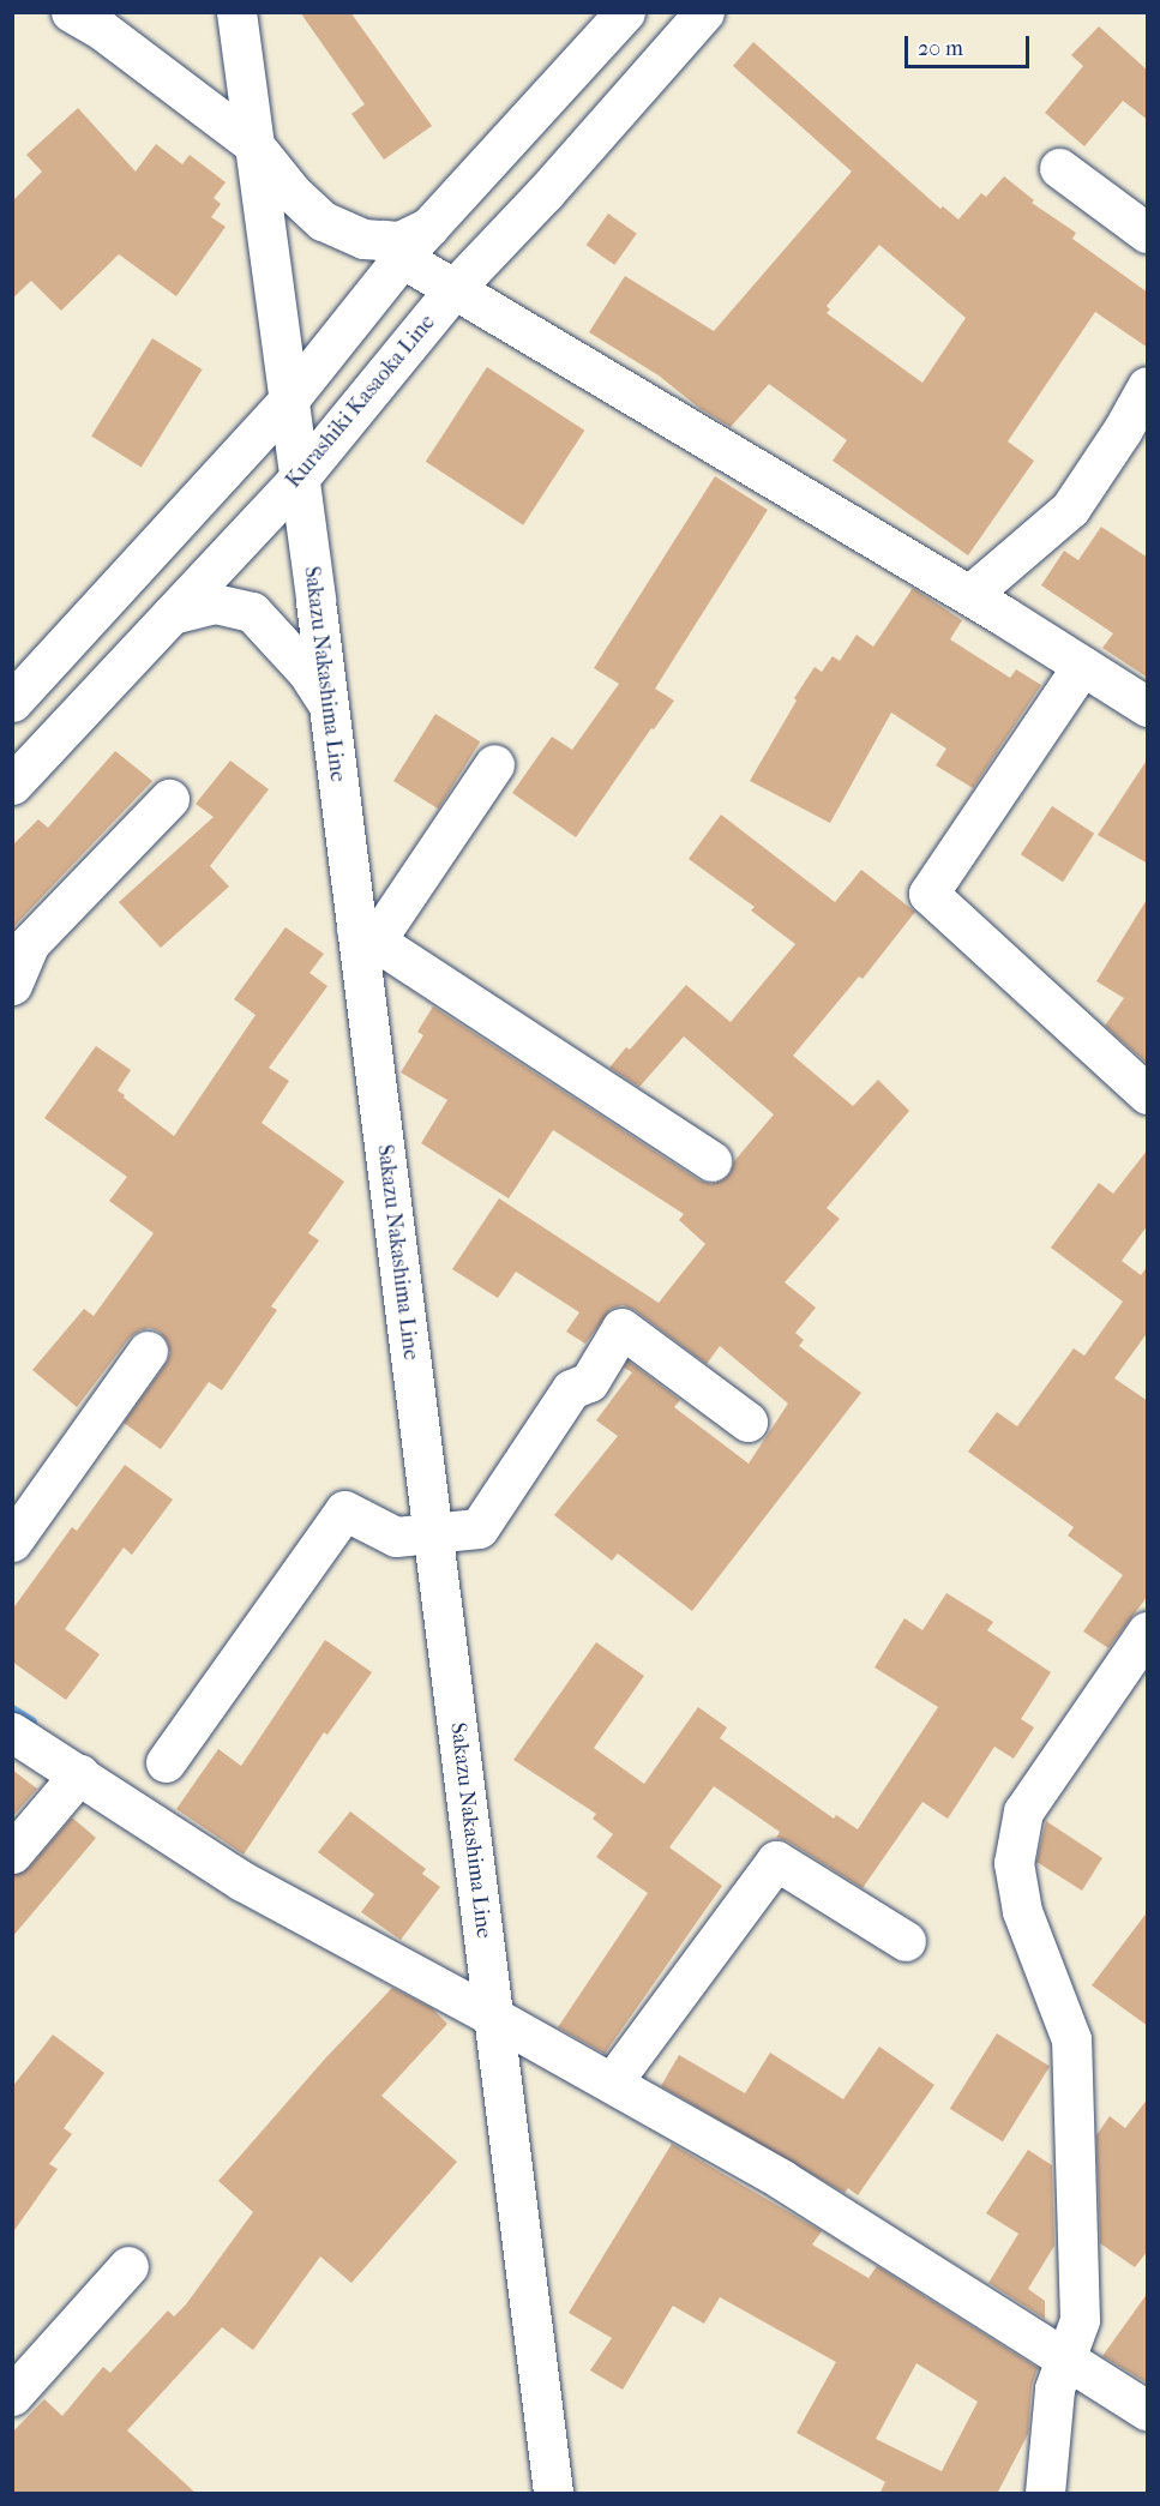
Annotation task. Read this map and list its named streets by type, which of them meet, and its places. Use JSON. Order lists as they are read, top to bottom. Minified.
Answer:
{"streets":{"street":["Kurashiki Kasaoka Line","Sakazu Nakashima Line"]},"crossings":[["Kurashiki Kasaoka Line","Sakazu Nakashima Line"]],"scale_bar":"20 m"}
